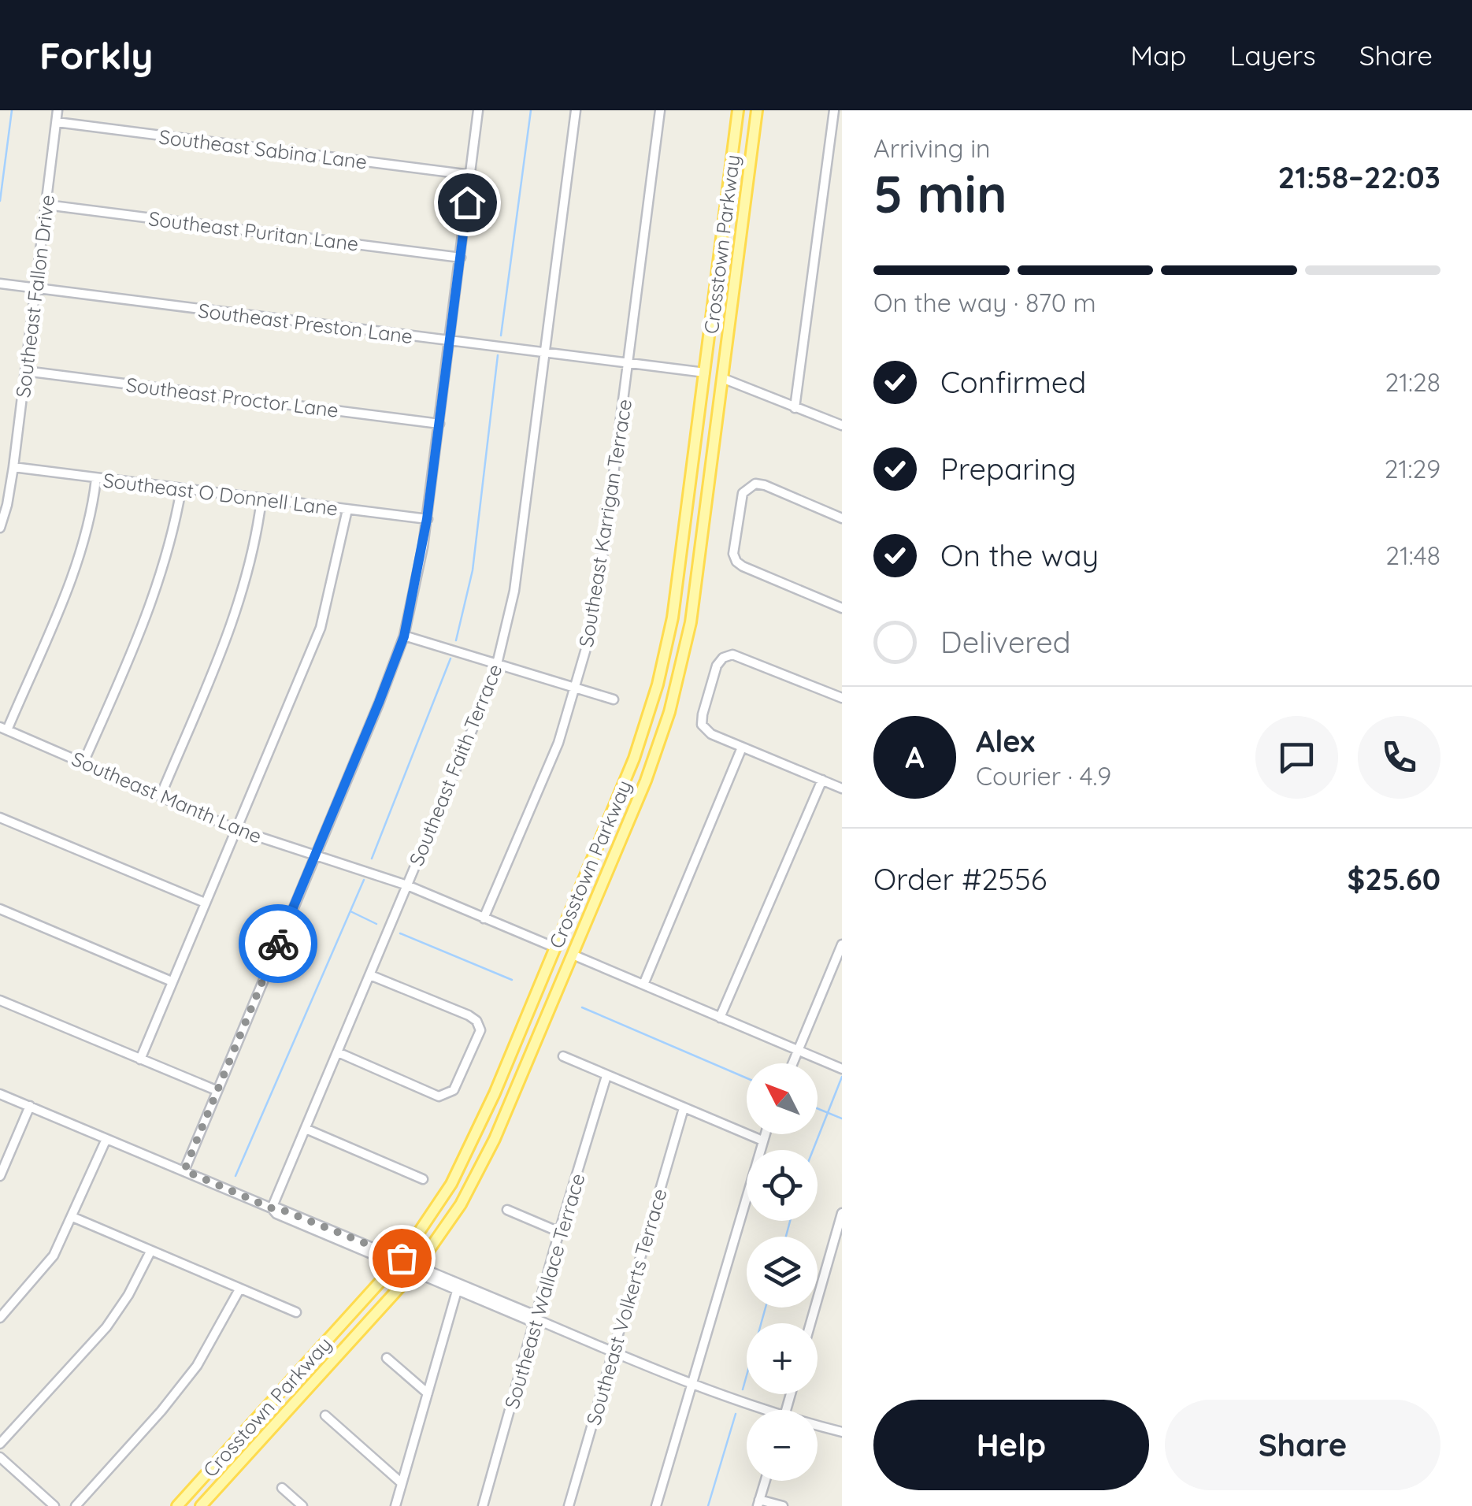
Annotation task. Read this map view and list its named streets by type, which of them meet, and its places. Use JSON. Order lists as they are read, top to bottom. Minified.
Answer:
{"streets":{"main road":["Crosstown Parkway"],"street":["Southeast Sabina Lane","Southeast Puritan Lane","Southeast Fallon Drive","Southeast Preston Lane","Southeast Proctor Lane","Southeast O Donnell Lane","Southeast Karrigan Terrace","Southeast Faith Terrace","Southeast Manth Lane","Southeast Wallace Terrace","Southeast Volkerts Terrace"]},"crossings":[["Southeast Sabina Lane","Southeast Fallon Drive"],["Southeast Puritan Lane","Southeast Fallon Drive"],["Crosstown Parkway","Southeast Preston Lane"],["Crosstown Parkway","Southeast Manth Lane"],["Southeast Fallon Drive","Southeast Preston Lane"],["Southeast Fallon Drive","Southeast Proctor Lane"],["Southeast Fallon Drive","Southeast O Donnell Lane"],["Southeast Preston Lane","Southeast Karrigan Terrace"],["Southeast Preston Lane","Southeast Faith Terrace"],["Southeast Karrigan Terrace","Southeast Manth Lane"],["Southeast Faith Terrace","Southeast Manth Lane"]],"north":"top left","page":{"header":"Forkly","nav":["Map","Layers","Share"],"heading":["5 min","Arriving in","21:58–22:03"],"panel":["Alex","Courier · 4.9","Order #2556","$25.60"],"bar":"On the way · 870 m","list":[["Confirmed","21:28"],["Preparing","21:29"],["On the way","21:48"],"Delivered"],"round":"A","map_buttons":["+","−"],"buttons":["Help","Share"]}}
